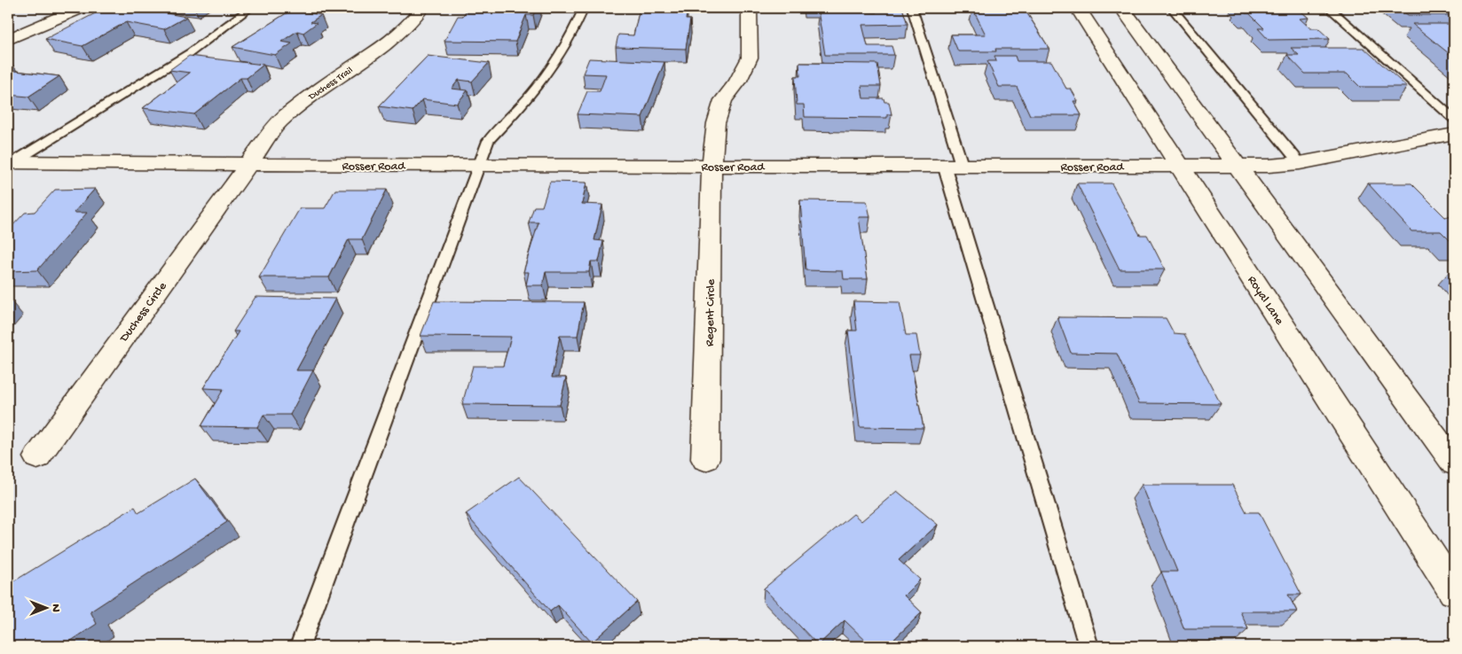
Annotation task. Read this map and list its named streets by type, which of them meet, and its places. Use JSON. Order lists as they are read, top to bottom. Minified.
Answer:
{"streets":{"street":["Duchess Trail","Rosser Road","Royal Lane","Duchess Circle","Regent Circle"]},"crossings":[["Duchess Trail","Rosser Road"],["Duchess Trail","Duchess Circle"],["Rosser Road","Royal Lane"],["Rosser Road","Duchess Circle"],["Rosser Road","Regent Circle"]],"north":"right"}
